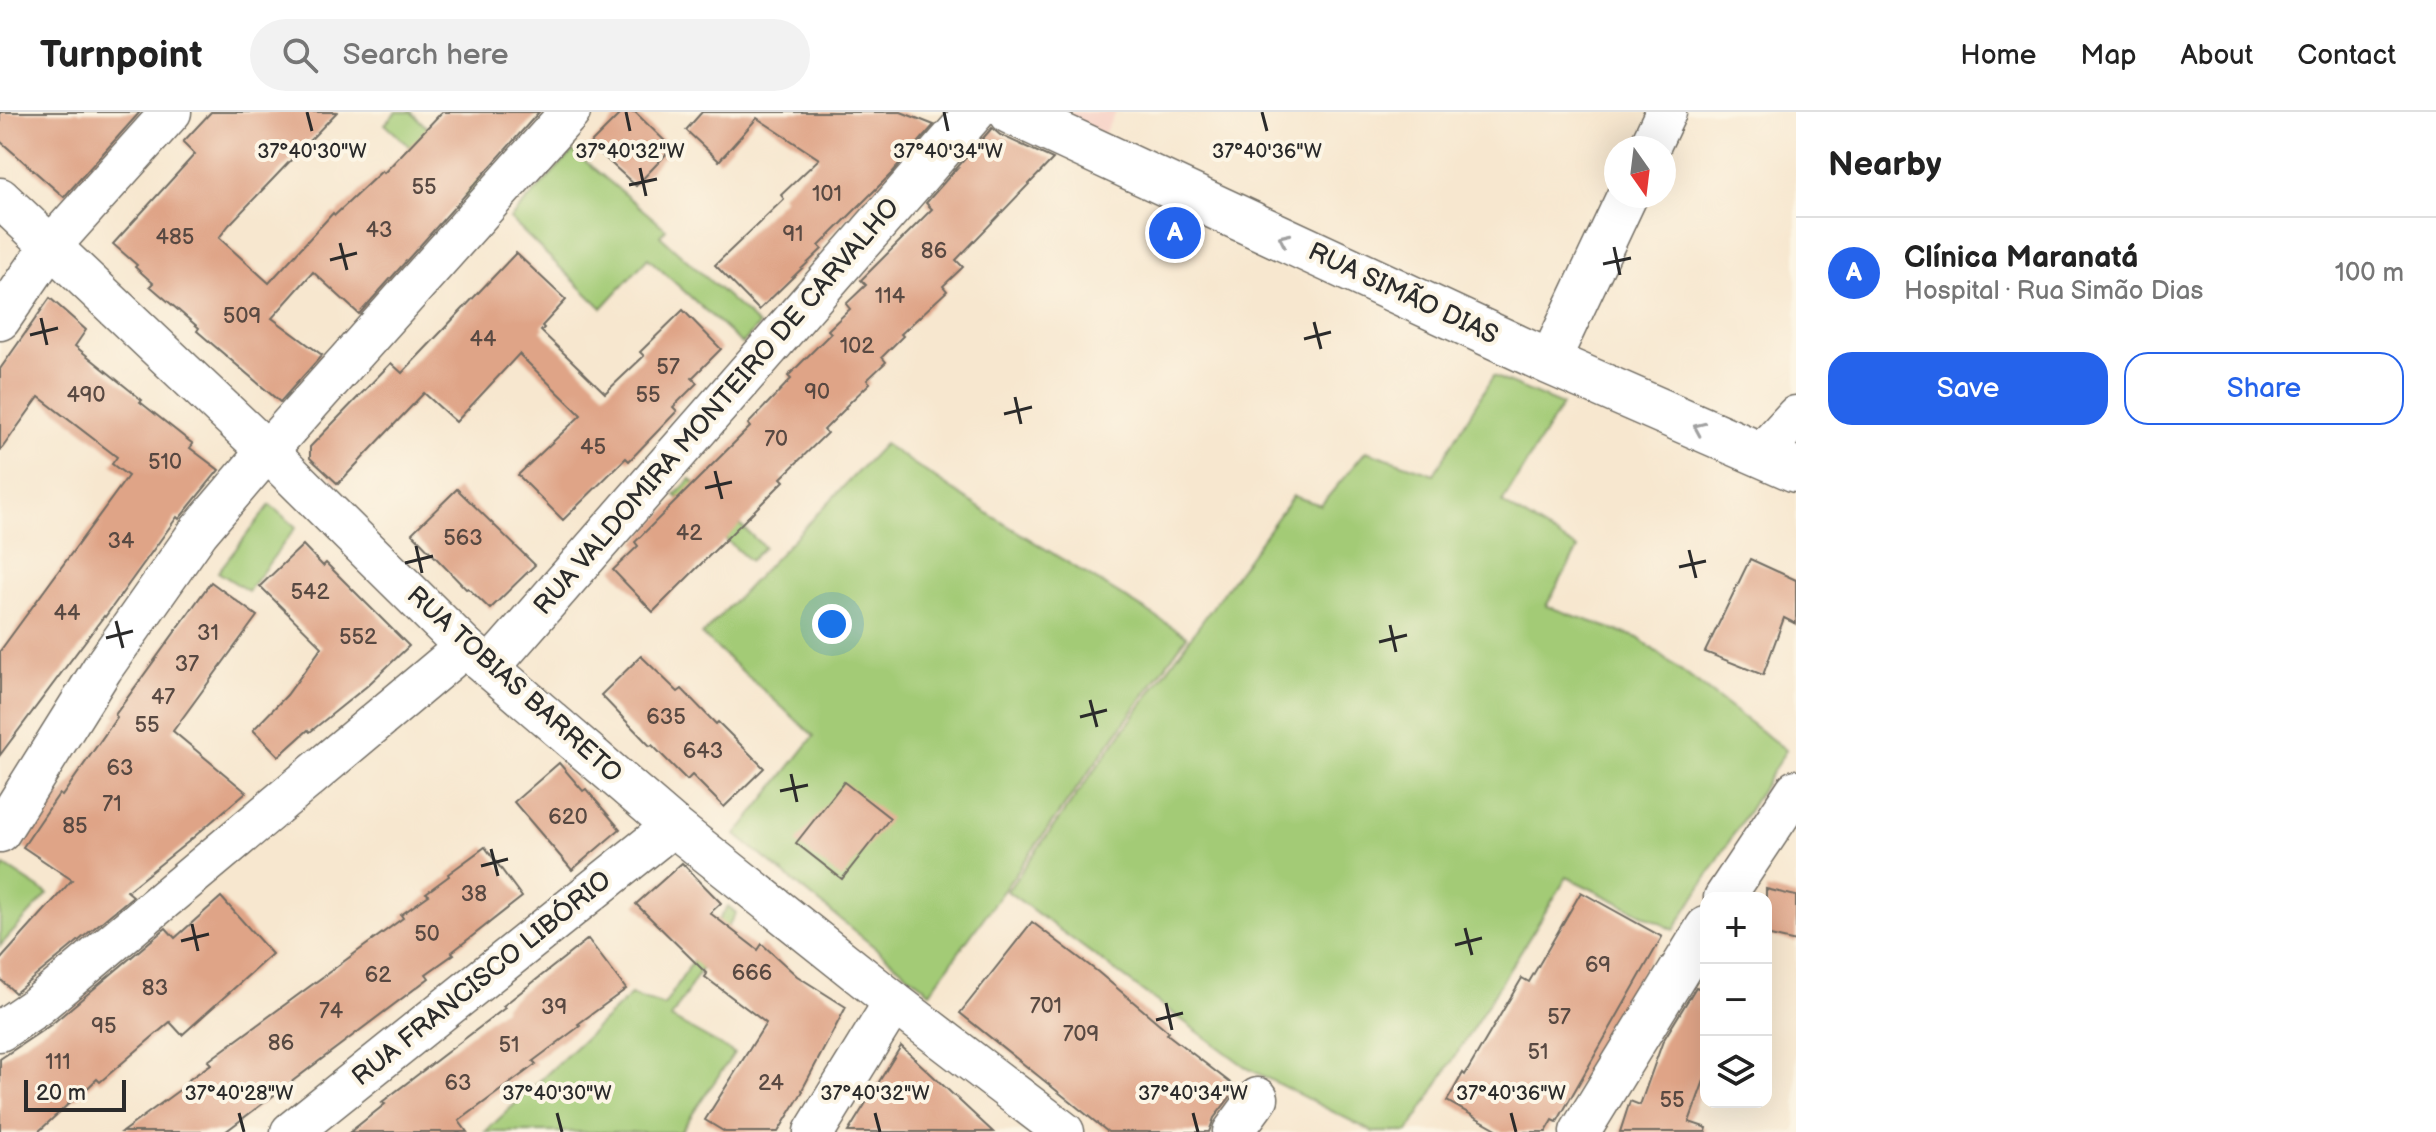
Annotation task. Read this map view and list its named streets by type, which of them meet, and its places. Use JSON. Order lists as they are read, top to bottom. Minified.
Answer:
{"streets":{"street":["RUA SIMÃO DIAS","RUA VALDOMIRA MONTEIRO DE CARVALHO","RUA TOBIAS BARRETO","RUA FRANCISCO LIBÓRIO"]},"crossings":[["RUA VALDOMIRA MONTEIRO DE CARVALHO","RUA TOBIAS BARRETO"],["RUA TOBIAS BARRETO","RUA FRANCISCO LIBÓRIO"]],"one_way":["RUA SIMÃO DIAS"],"house_numbers":["55","101","43","91","485","86","114","509","44","102","57","90","490","55","70","45","510","42","563","34","542","44","31","552","37","47","635","55","643","63","71","620","85","38","50","69","666","62","83","701","39","74","57","95","709","86","51","51","111","63","24","55"],"scale_bar":"20 m","north":"bottom","page":{"header":"Turnpoint","search":"Search here","nav":["Home","Map","About","Contact"],"heading":"Nearby","pins":"A","list":[{"mark":"A","name":"Clínica Maranatá","note":"Hospital · Rua Simão Dias","value":"100 m"}],"buttons":["Save","Share"],"map_buttons":["+","−"],"scale":"20 m"},"coordinates":["37°40'30\"W","37°40'32\"W","37°40'34\"W","37°40'36\"W","37°40'28\"W"]}
